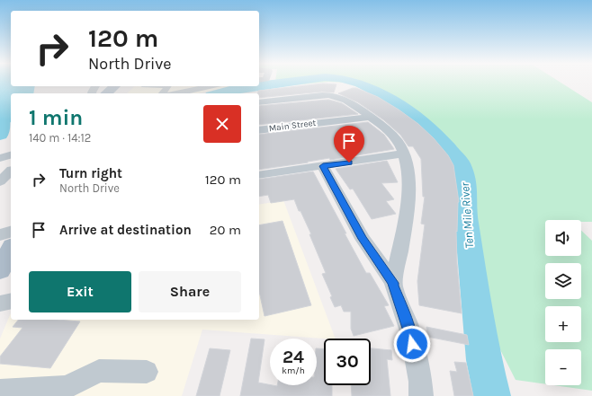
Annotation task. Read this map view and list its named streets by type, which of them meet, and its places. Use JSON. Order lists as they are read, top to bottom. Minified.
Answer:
{"streets":{"street":["Main Street"]},"water":["Ten Mile River"],"page":{"turn":["120 m","North Drive"],"heading":["1 min","140 m · 14:12"],"list":[{"name":"Turn right","note":"North Drive","value":"120 m"},{"name":"Arrive at destination","value":"20 m"}],"map_buttons":["+","−"],"buttons":["Exit","Share"],"speed":"24 km/h","limit":"30"}}
